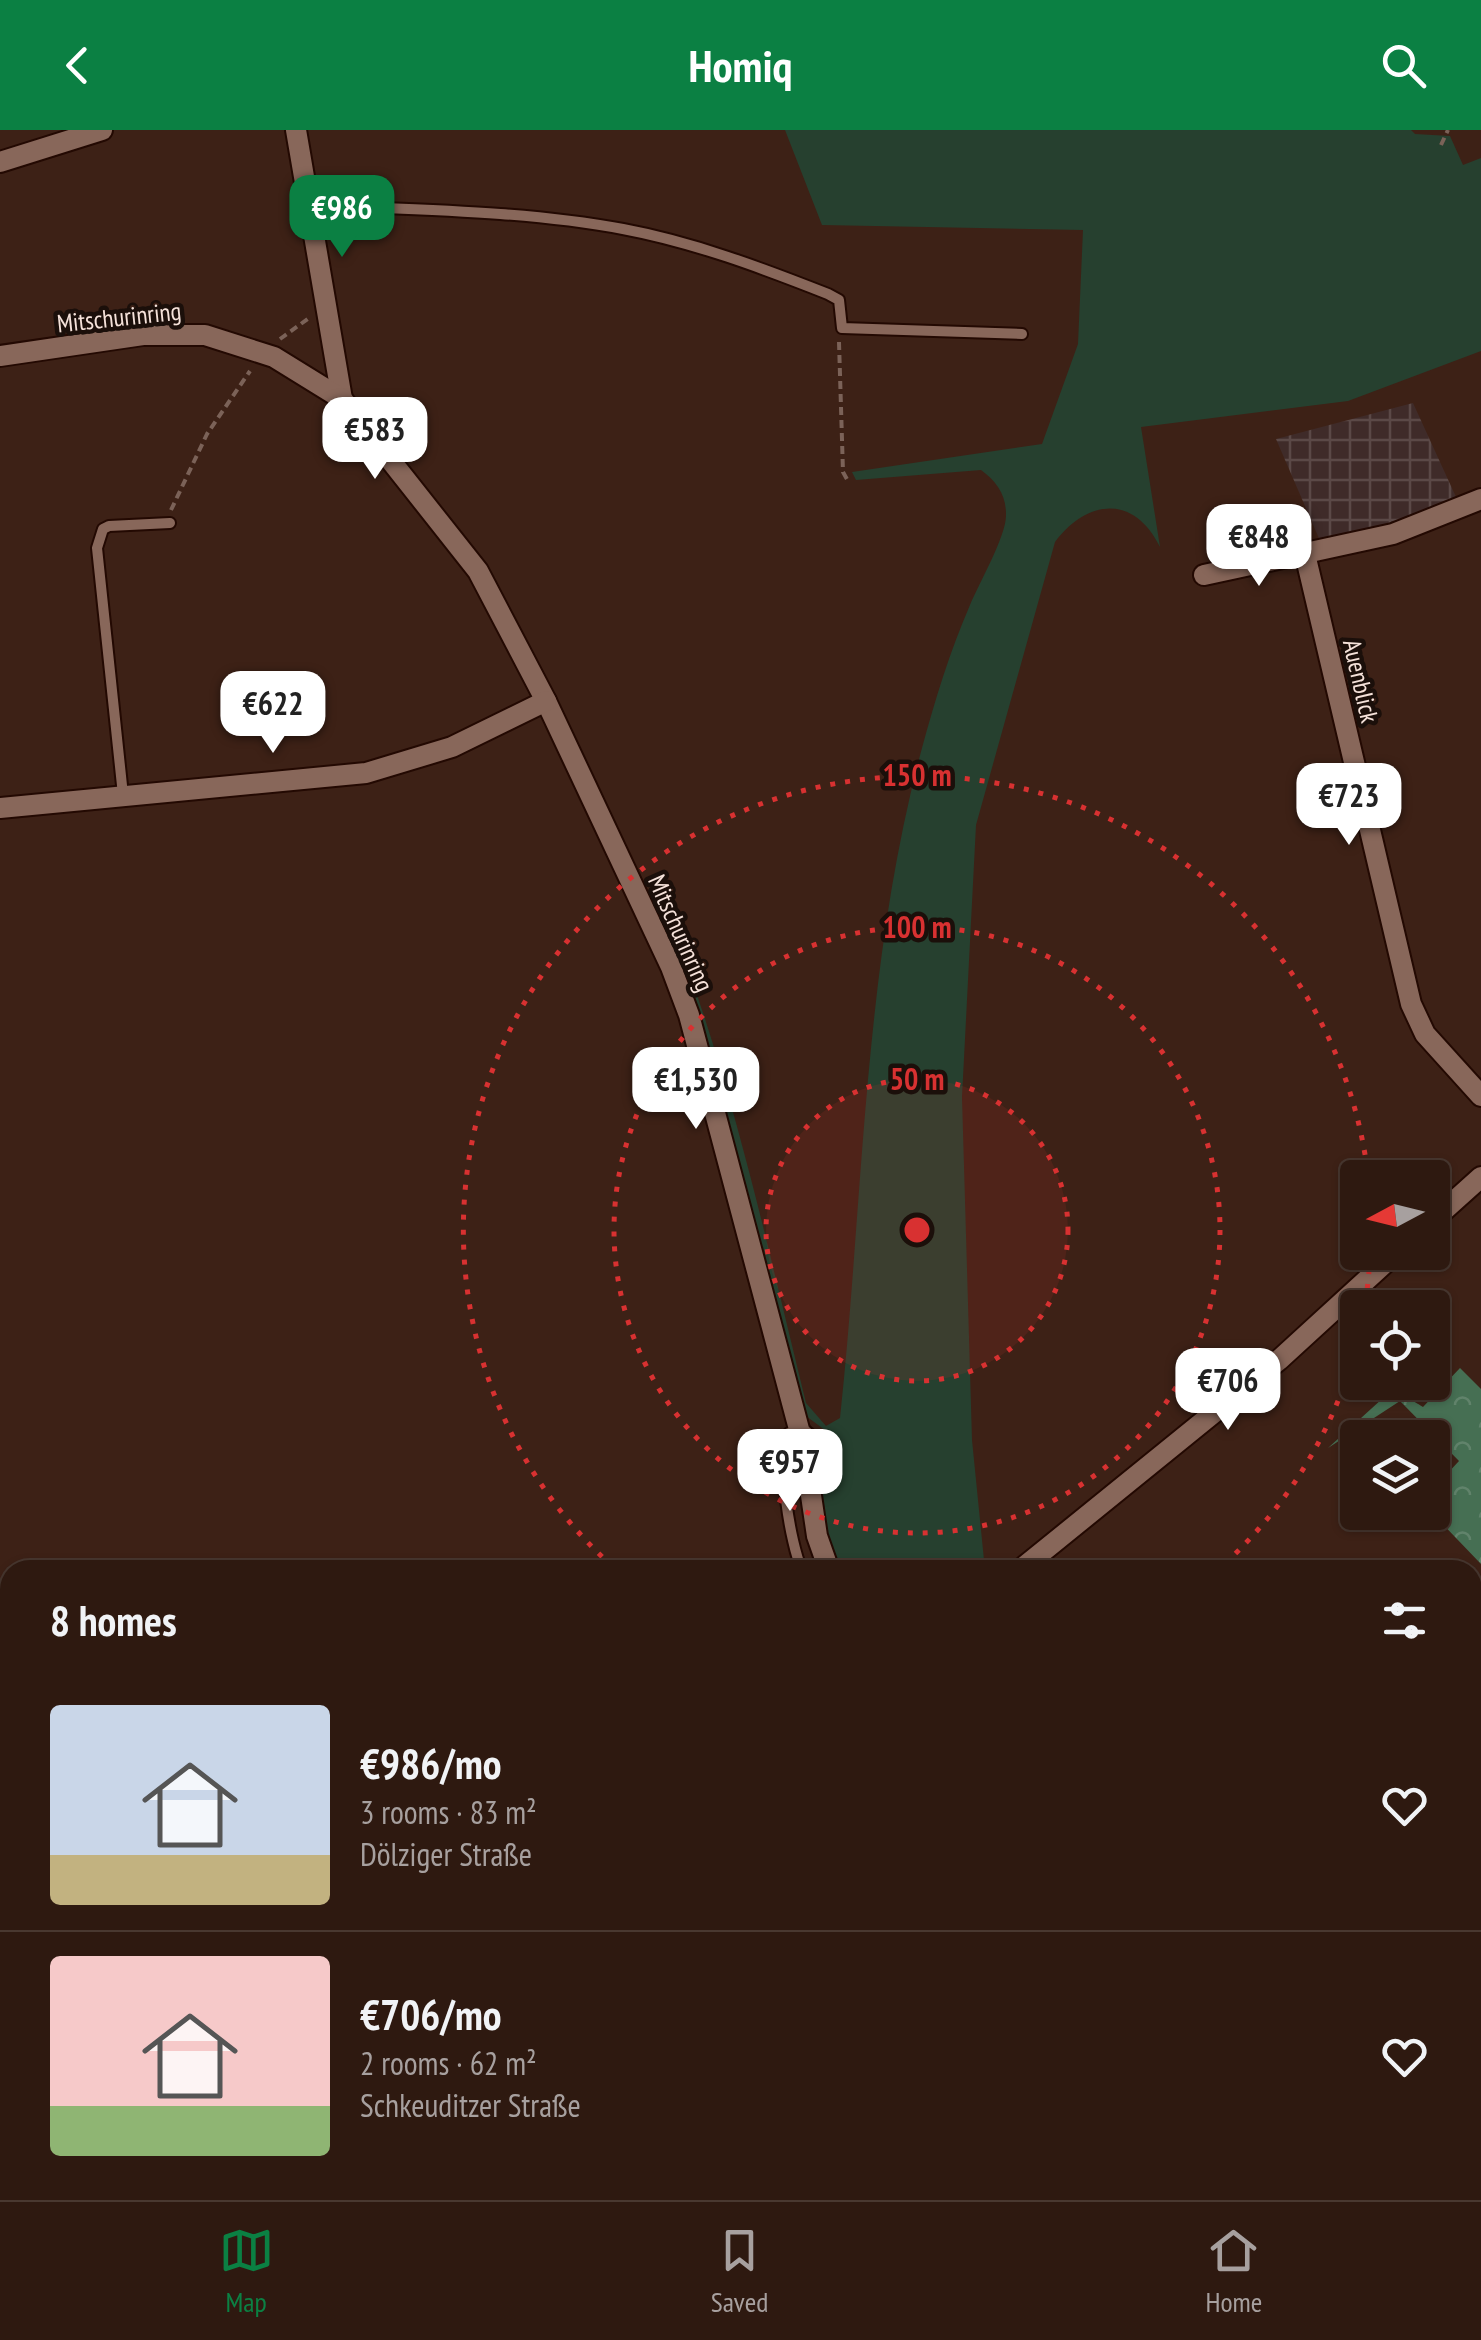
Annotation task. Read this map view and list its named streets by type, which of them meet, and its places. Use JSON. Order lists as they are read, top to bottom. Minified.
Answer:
{"streets":{"street":["Mitschurinring","Auenblick"]},"north":"left","page":{"header":"Homiq","price":["€986","€583","€848","€622","€723","€1,530","€706","€957"],"heading":"8 homes","list":[{"name":"€986/mo","note":"3 rooms · 83 m² · Dölziger Straße"},{"name":"€706/mo","note":"2 rooms · 62 m² · Schkeuditzer Straße"}],"tabs":["Map","Saved","Home"]},"rings":["150 m","100 m","50 m"]}
